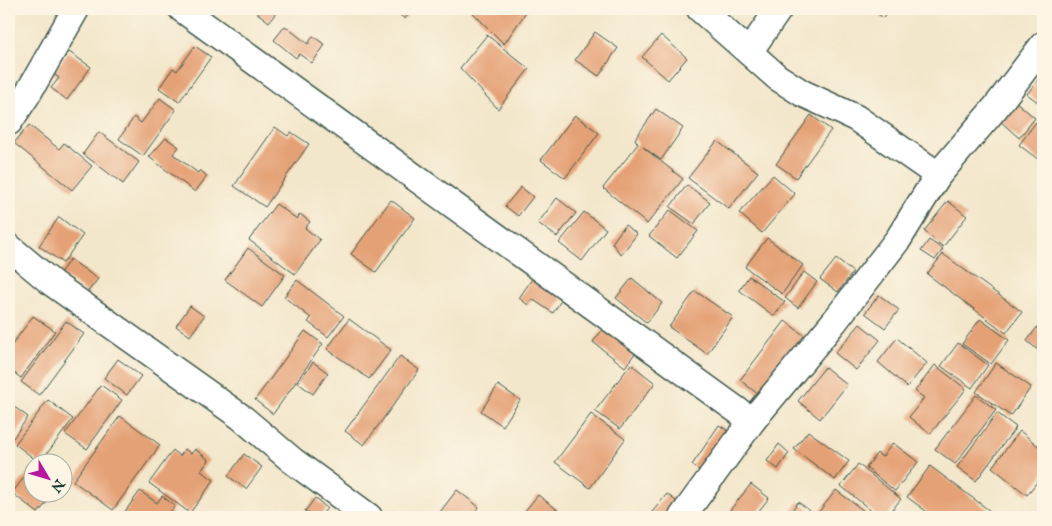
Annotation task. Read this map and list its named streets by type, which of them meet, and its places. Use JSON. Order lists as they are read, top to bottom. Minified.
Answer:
{"north":"bottom right"}
